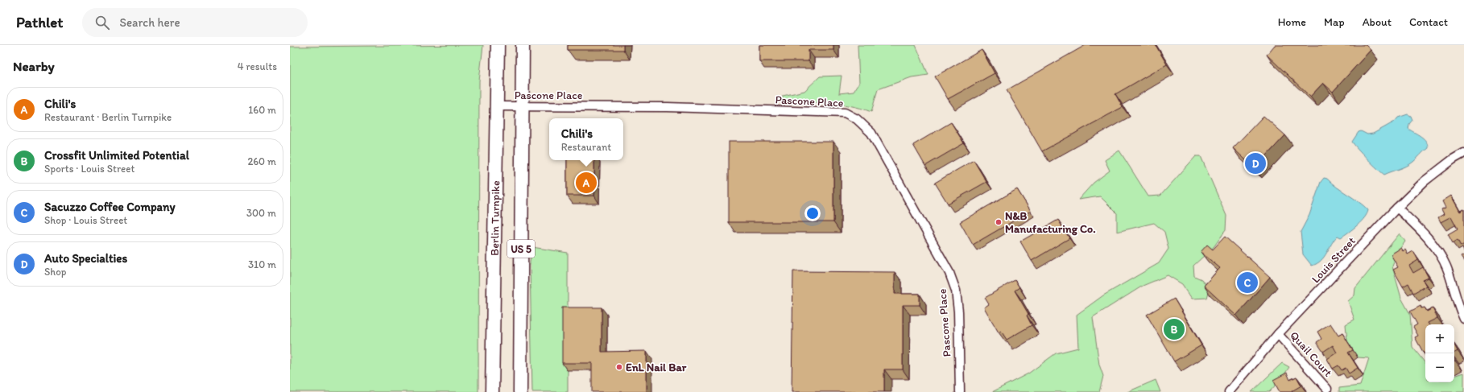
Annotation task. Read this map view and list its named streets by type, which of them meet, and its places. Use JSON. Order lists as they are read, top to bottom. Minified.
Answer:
{"streets":{"highway":["Berlin Turnpike","US 5"],"street":["Pascone Place","Louis Street","Quail Court"]},"crossings":[["Pascone Place","Berlin Turnpike"],["Pascone Place","US 5"],["Louis Street","Quail Court"]],"places":["N&B Manufacturing Co.","EnL Nail Bar"],"page":{"header":"Pathlet","search":"Search here","nav":["Home","Map","About","Contact"],"heading":["Nearby","4 results"],"list":[{"mark":"A","name":"Chili's","note":"Restaurant · Berlin Turnpike","value":"160 m"},{"mark":"B","name":"Crossfit Unlimited Potential","note":"Sports · Louis Street","value":"260 m"},{"mark":"C","name":"Sacuzzo Coffee Company","note":"Shop · Louis Street","value":"300 m"},{"mark":"D","name":"Auto Specialties","note":"Shop","value":"310 m"}],"popup":["Chili's","Restaurant"],"pins":["D","A","C","B"],"map_buttons":["+","−"]}}
